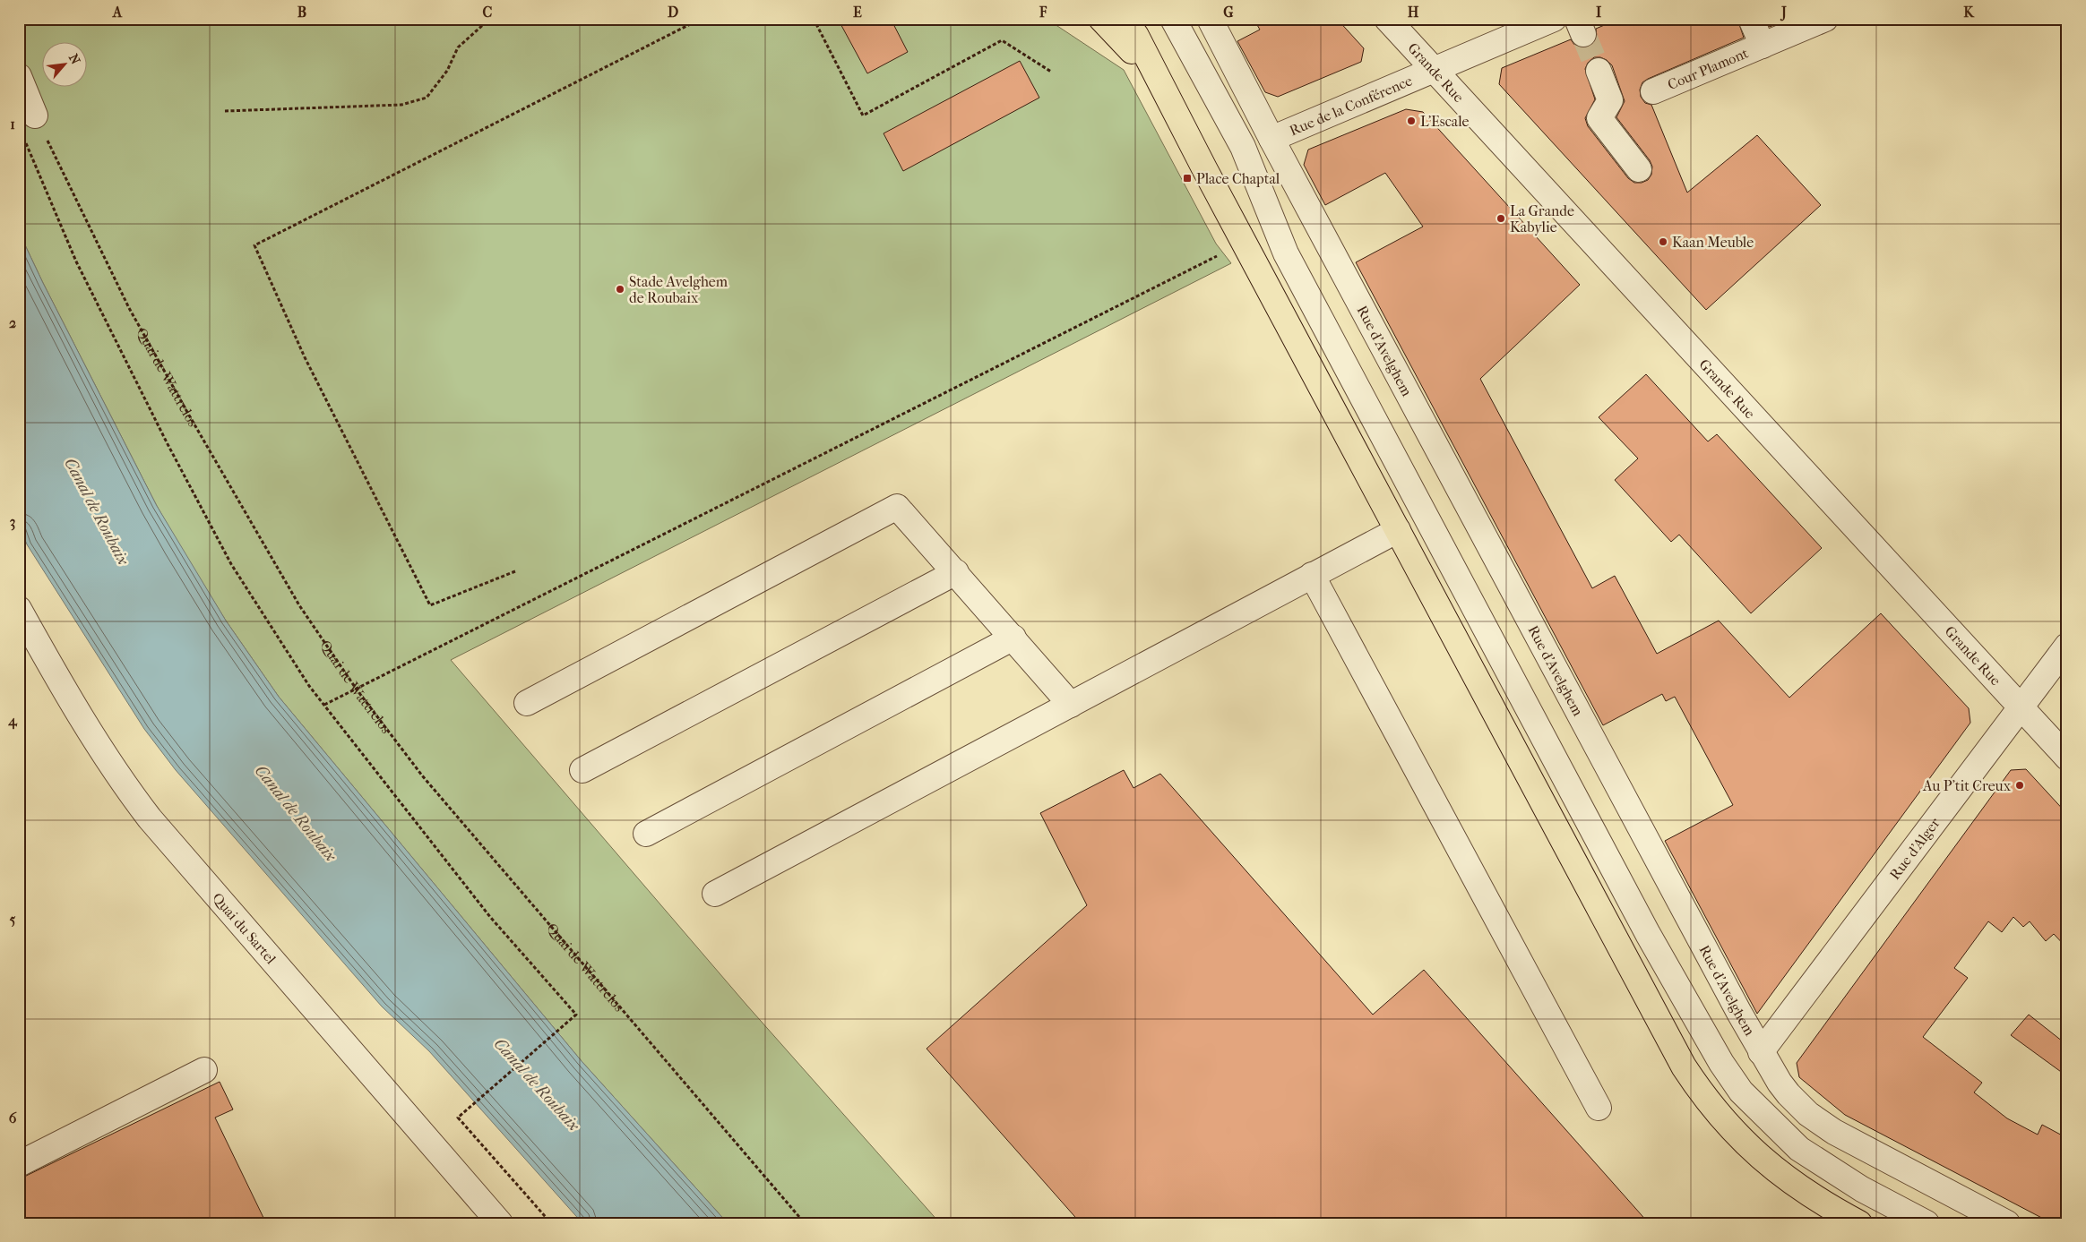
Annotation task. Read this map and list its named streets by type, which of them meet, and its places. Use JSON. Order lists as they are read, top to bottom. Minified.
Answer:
{"streets":{"street":["Cour Plamont","Grande Rue","Rue de la Conférence","Rue d'Avelghem","Rue d'Alger","Quai du Sartel"],"path":["Quai de Wattrelos"]},"crossings":[["Grande Rue","Rue de la Conférence"],["Grande Rue","Rue d'Alger"],["Rue de la Conférence","Rue d'Avelghem"],["Rue d'Avelghem","Rue d'Alger"]],"water":["Canal de Roubaix"],"places":{"other":["L'Escale","La Grande Kabylie","Kaan Meuble","Stade Avelghem de Roubaix","Au P'tit Creux"],"transit":["Place Chaptal"]},"north":"top right","grid":{"columns":["A","B","C","D","E","F","G","H","I","J","K"],"rows":["1","2","3","4","5","6"]}}
